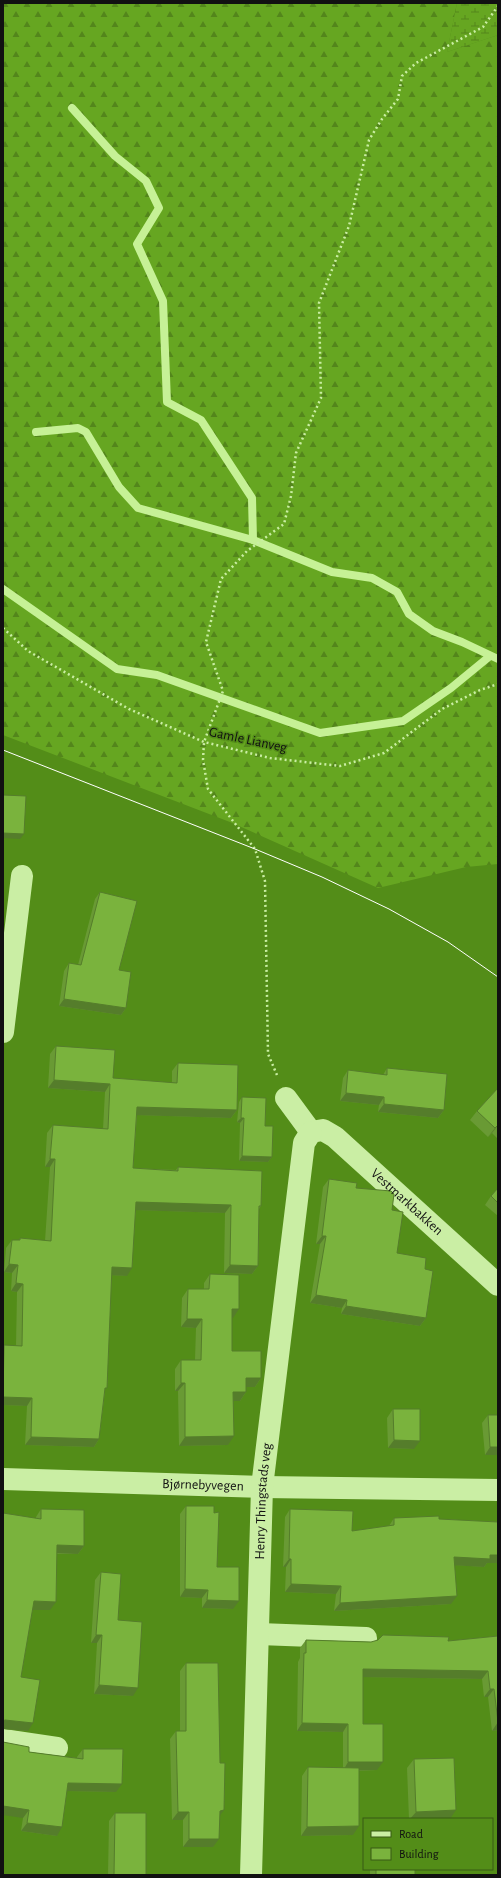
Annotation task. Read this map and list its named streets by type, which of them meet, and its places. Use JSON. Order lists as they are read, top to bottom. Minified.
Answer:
{"streets":{"street":["Vestmarkbakken","Bjørnebyvegen","Henry Thingstads veg"],"path":["Gamle Lianveg"]},"crossings":[["Vestmarkbakken","Henry Thingstads veg"],["Bjørnebyvegen","Henry Thingstads veg"]],"legend":["Road","Building"]}
